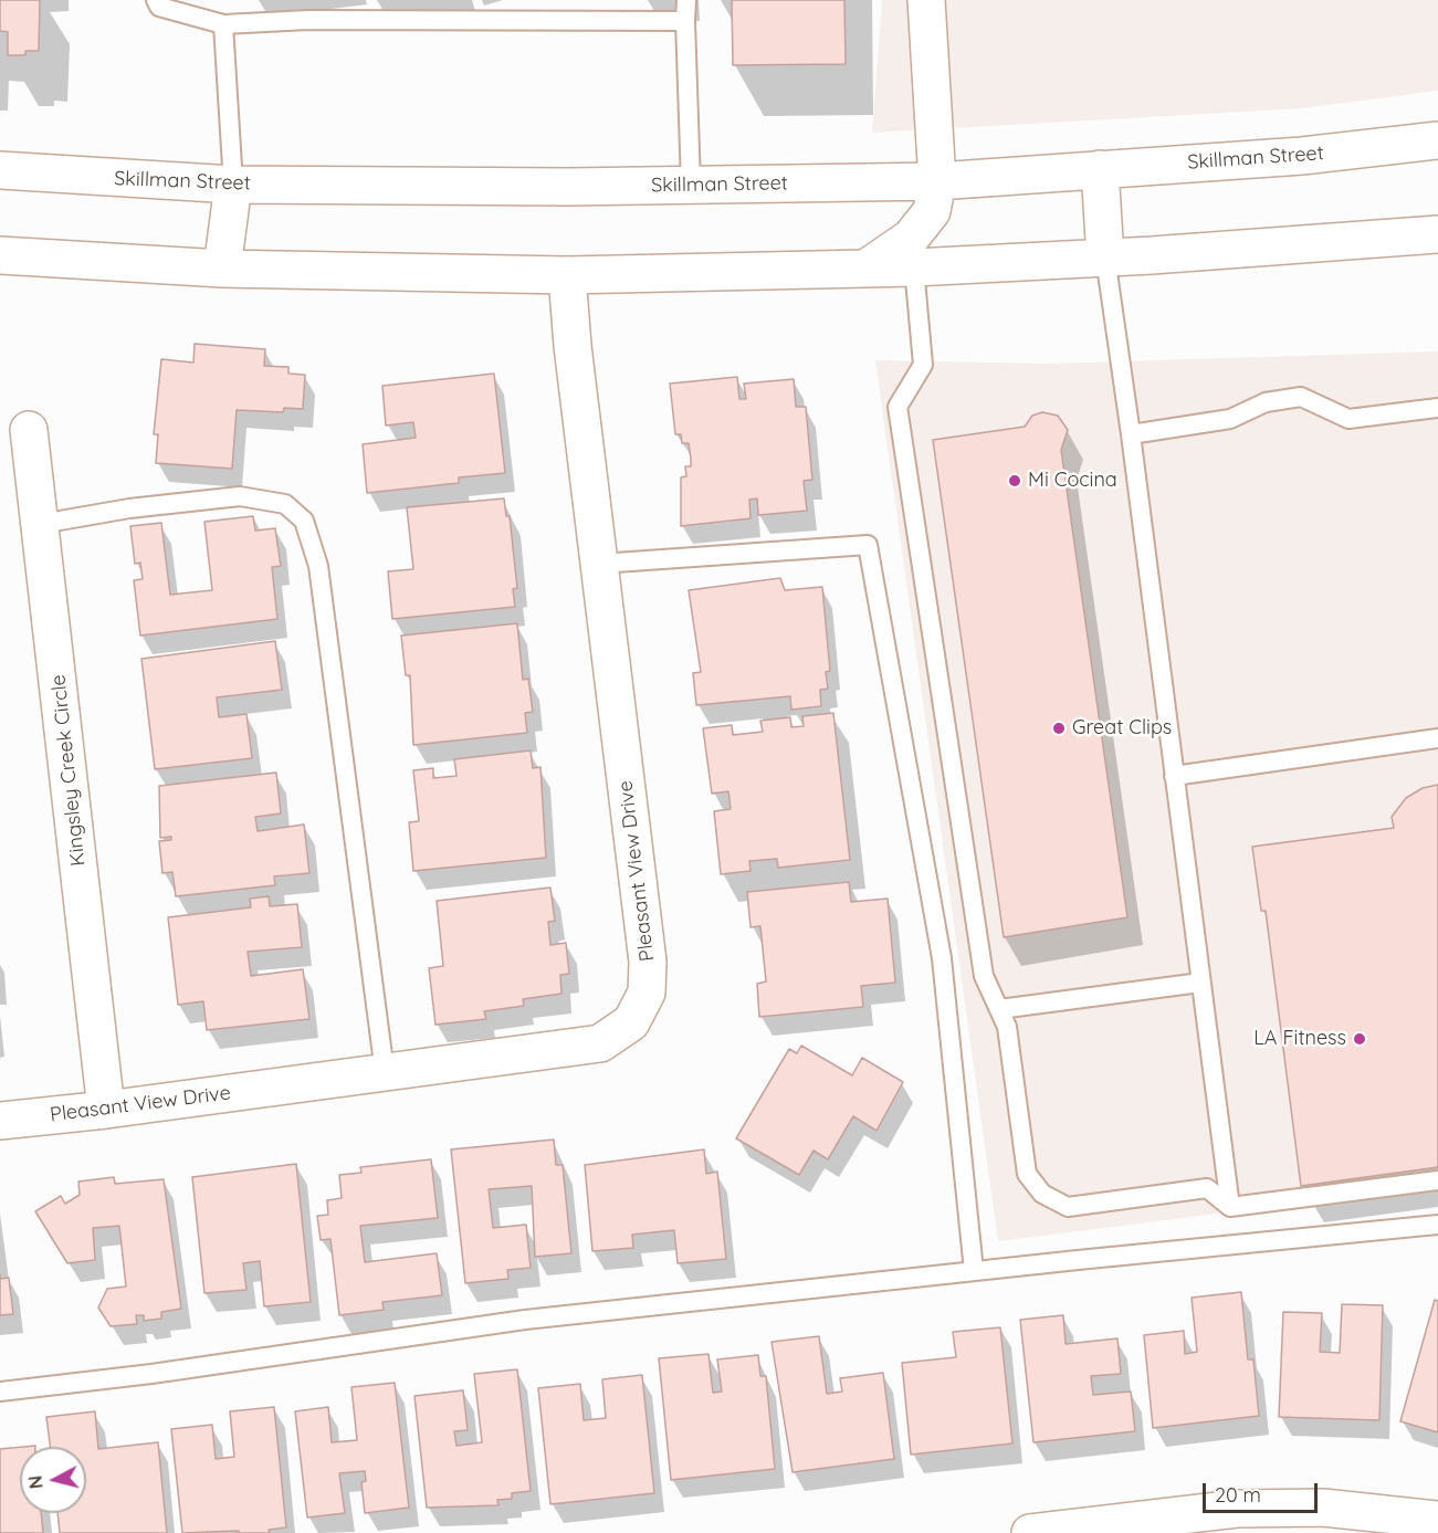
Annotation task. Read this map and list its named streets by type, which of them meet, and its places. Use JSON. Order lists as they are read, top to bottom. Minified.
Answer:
{"streets":{"main road":["Skillman Street","Kingsley Creek Circle","Pleasant View Drive"]},"crossings":[["Kingsley Creek Circle","Pleasant View Drive"]],"places":["Mi Cocina","Great Clips","LA Fitness"],"scale_bar":"20 m","north":"left"}
